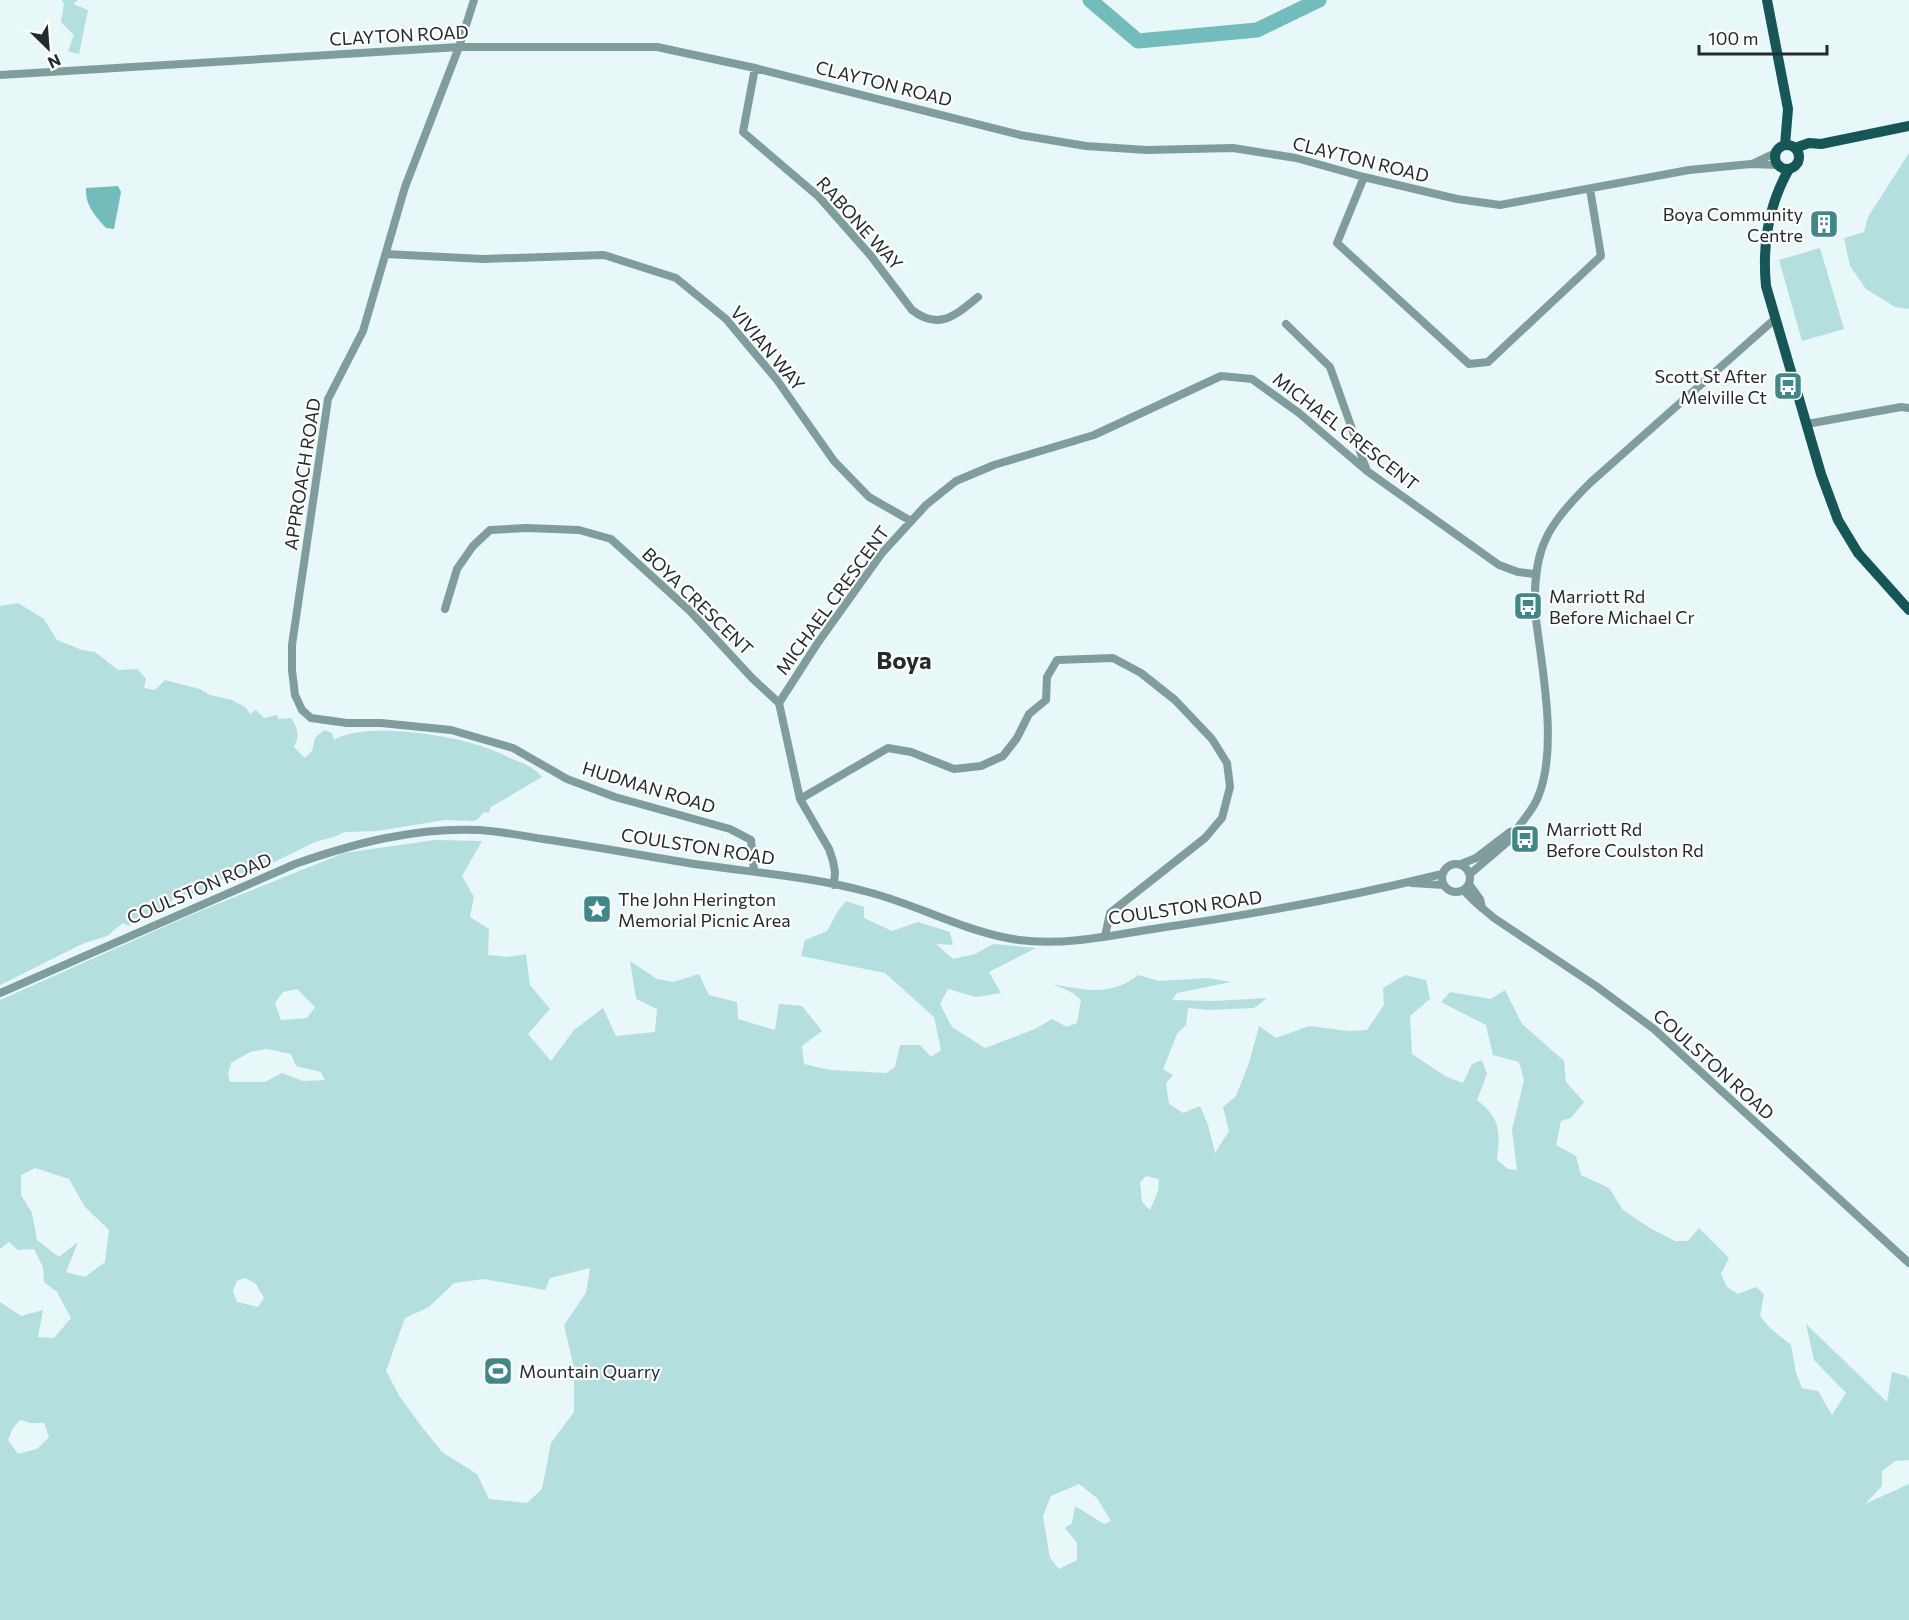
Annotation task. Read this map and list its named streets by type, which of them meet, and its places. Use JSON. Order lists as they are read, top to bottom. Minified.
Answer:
{"streets":{"street":["CLAYTON ROAD","RABONE WAY","VIVIAN WAY","MICHAEL CRESCENT","APPROACH ROAD","BOYA CRESCENT","HUDMAN ROAD","COULSTON ROAD"]},"crossings":[["CLAYTON ROAD","RABONE WAY"],["CLAYTON ROAD","APPROACH ROAD"],["VIVIAN WAY","MICHAEL CRESCENT"],["VIVIAN WAY","APPROACH ROAD"],["MICHAEL CRESCENT","BOYA CRESCENT"],["APPROACH ROAD","HUDMAN ROAD"],["HUDMAN ROAD","COULSTON ROAD"]],"districts":["Boya"],"places":{"building":["Boya Community Centre"],"bus stop":["Scott St After Melville Ct","Marriott Rd Before Michael Cr","Marriott Rd Before Coulston Rd"],"place":["The John Herington Memorial Picnic Area"],"sports":["Mountain Quarry"]},"scale_bar":"100 m","north":"bottom right"}
